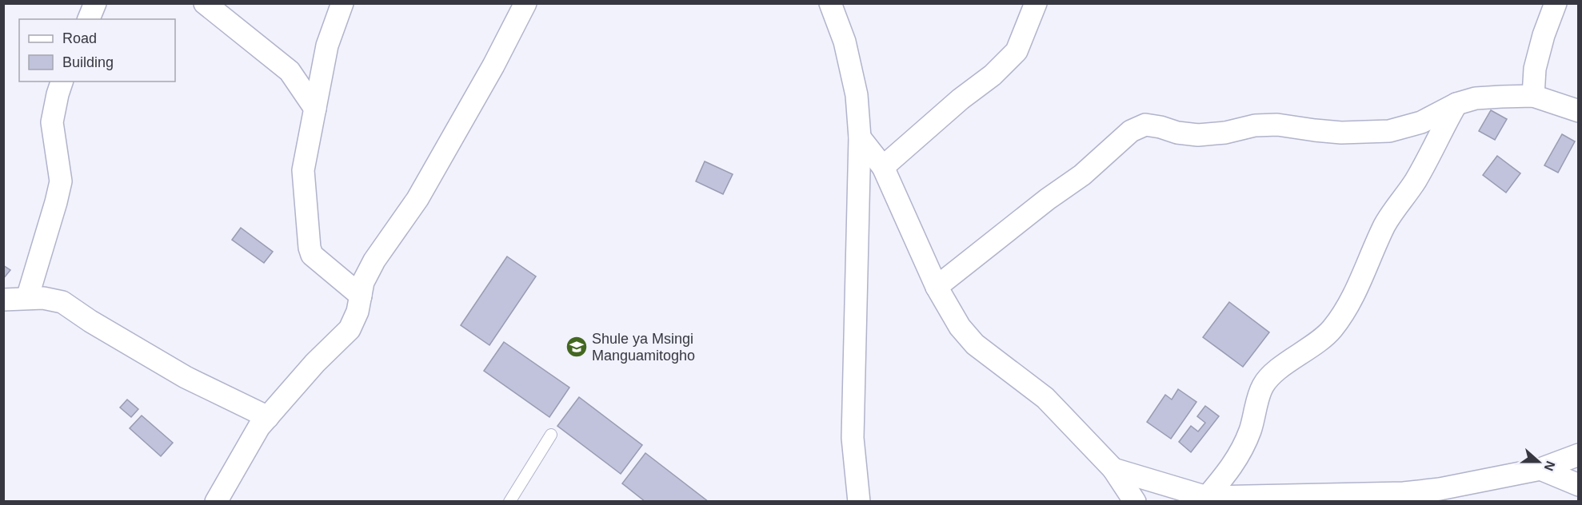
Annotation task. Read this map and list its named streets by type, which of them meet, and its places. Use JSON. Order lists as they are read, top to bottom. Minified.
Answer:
{"places":{"school or university":["Shule ya Msingi Manguamitogho"]},"legend":["Road","Building"],"north":"right"}
